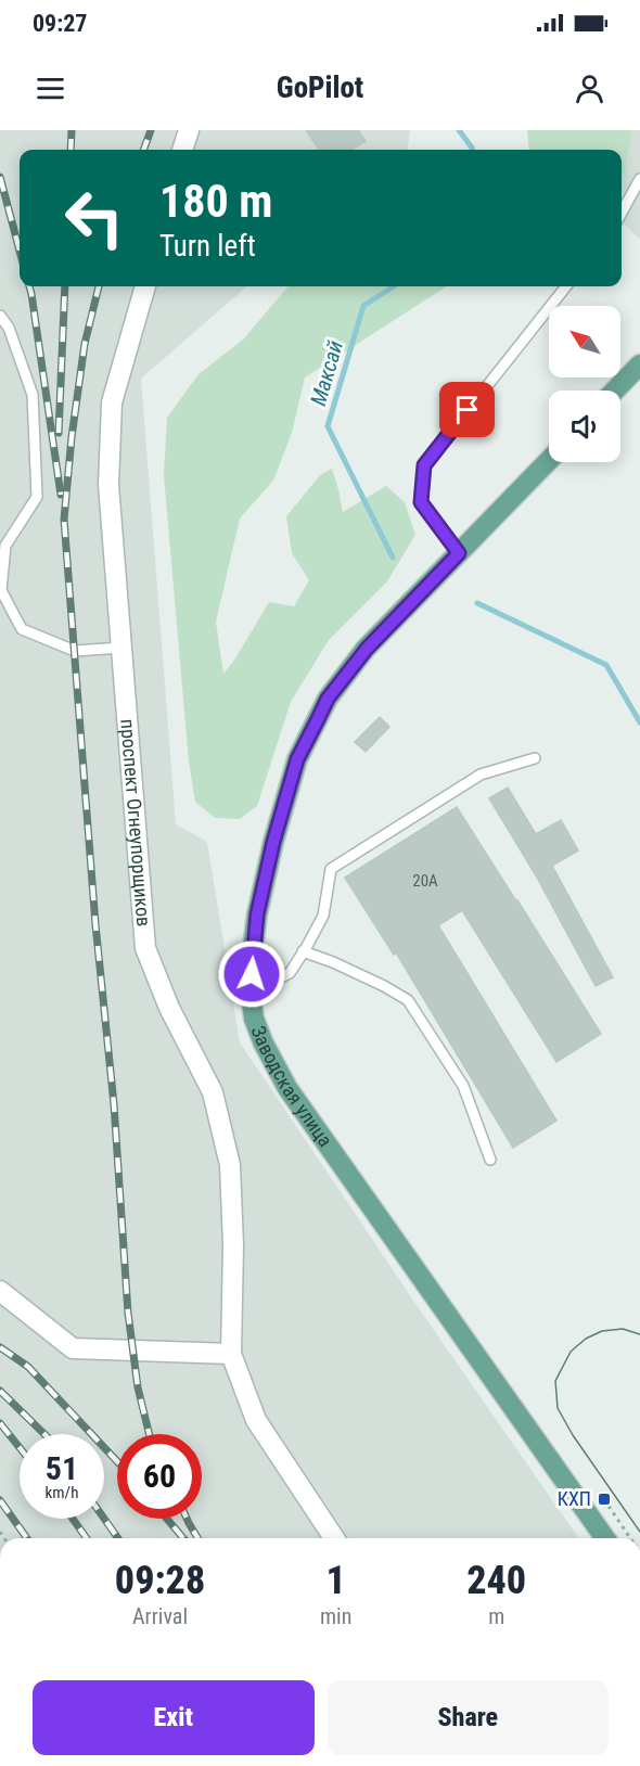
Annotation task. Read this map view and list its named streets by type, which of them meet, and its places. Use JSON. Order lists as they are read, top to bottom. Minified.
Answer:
{"streets":{"main road":["Заводская улица"],"street":["проспект Огнеупорщиков"]},"water":["Максай"],"places":{"transit":["КХП"]},"house_numbers":["20А"],"north":"top left","page":{"status":"09:27","header":"GoPilot","turn":["180 m","Turn left"],"speed":"51 km/h","limit":"60","eta":["09:28","Arrival","1","min","240","m"],"buttons":["Exit","Share"]}}
